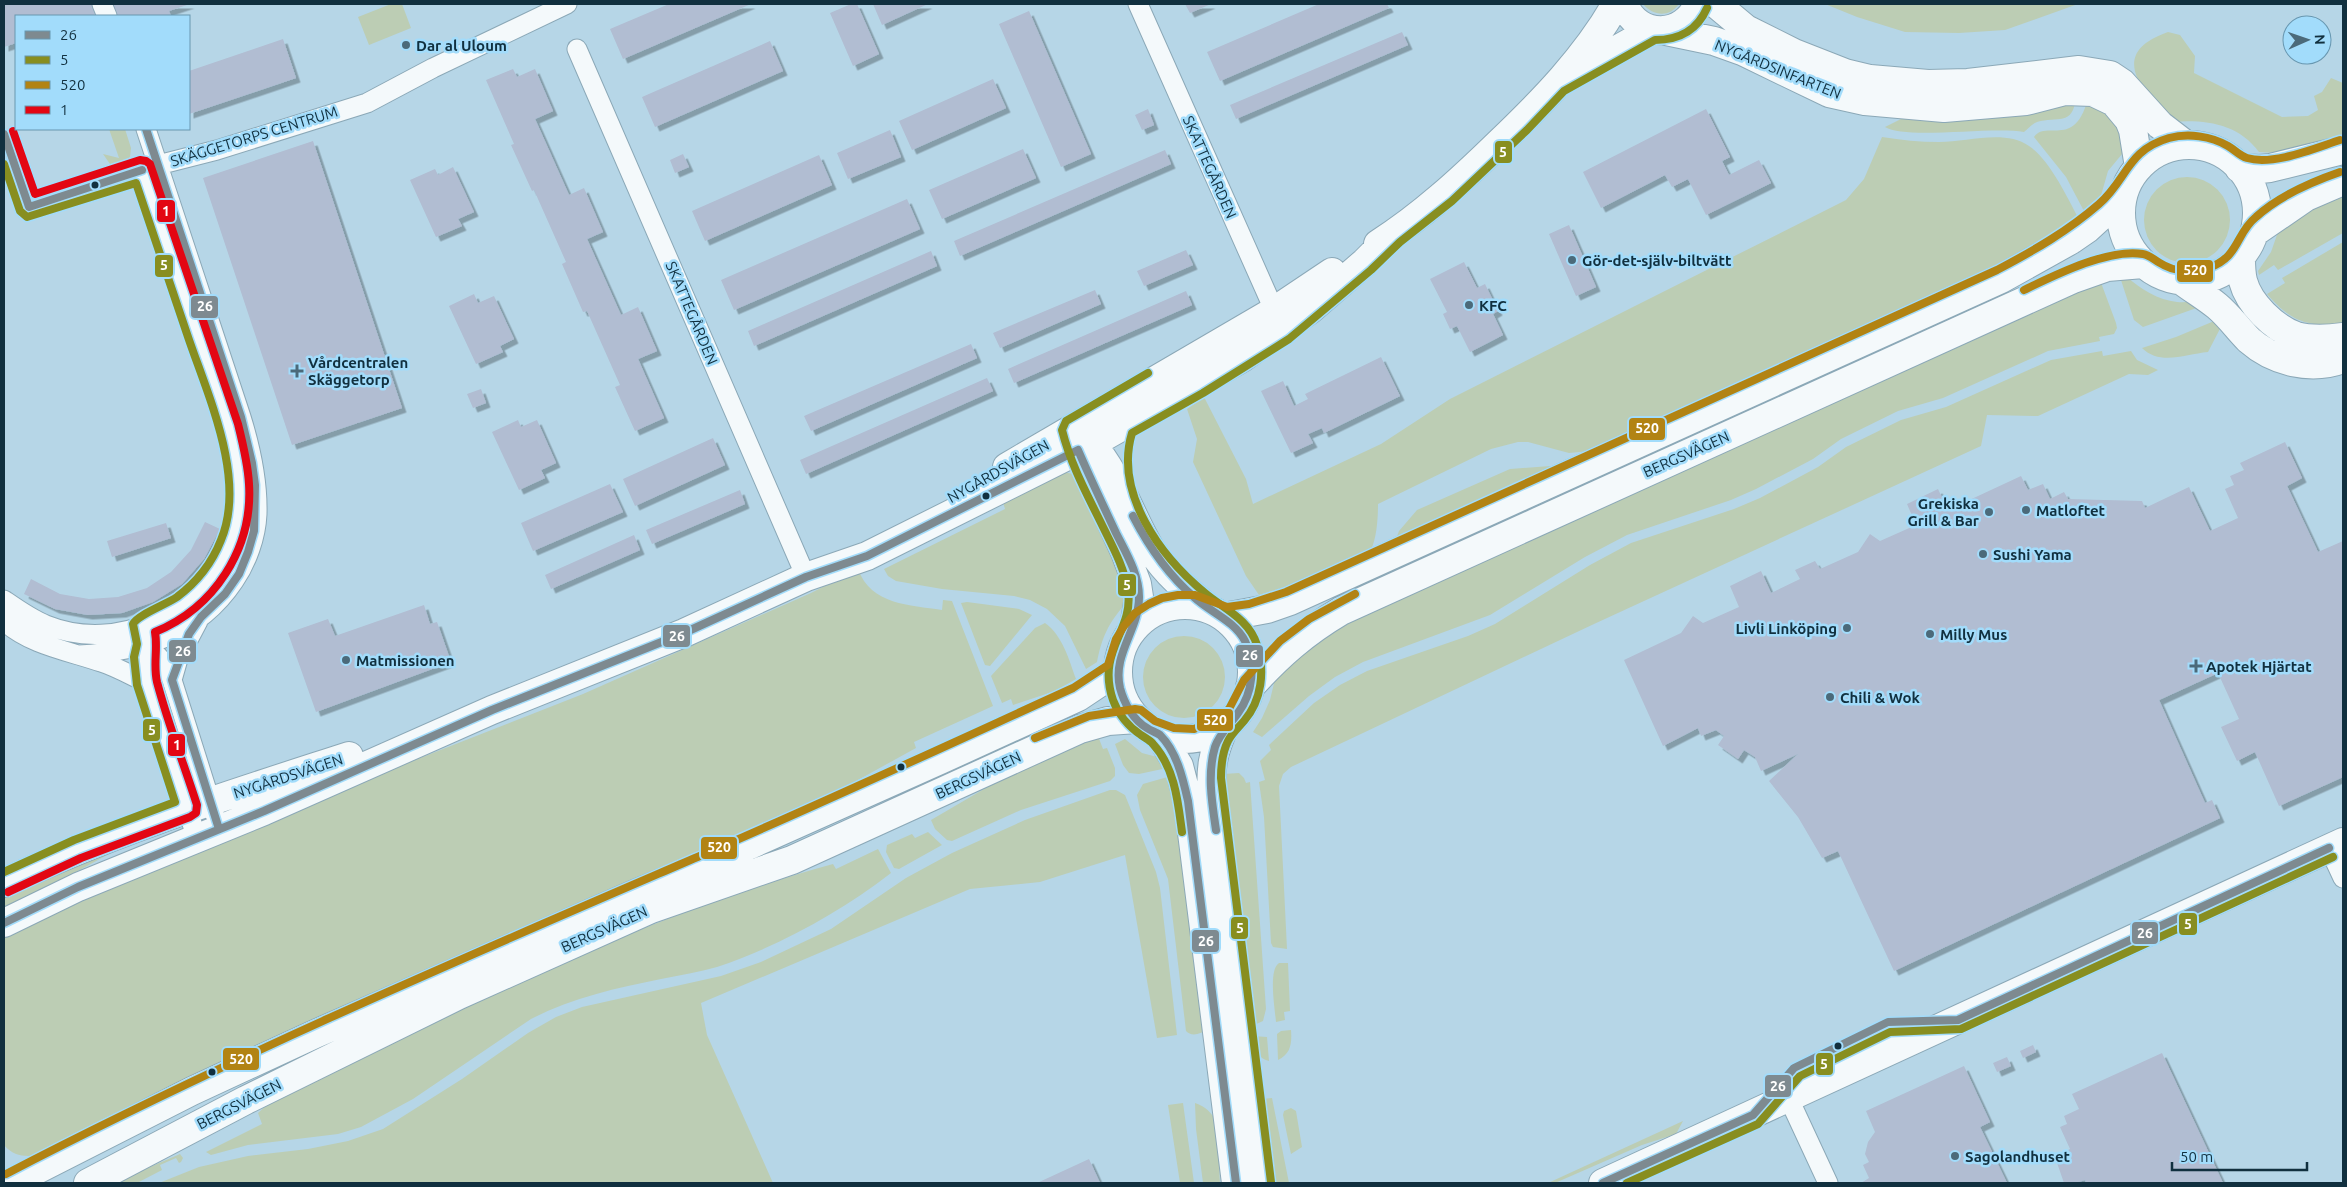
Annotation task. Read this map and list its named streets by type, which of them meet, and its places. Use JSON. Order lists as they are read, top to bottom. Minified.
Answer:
{"streets":{"street":["NYGÅRDSINFARTEN","SKÄGGETORPS CENTRUM","SKATTEGÅRDEN","BERGSVÄGEN","NYGÅRDSVÄGEN"]},"crossings":[["NYGÅRDSINFARTEN","BERGSVÄGEN"],["NYGÅRDSINFARTEN","NYGÅRDSVÄGEN"],["SKATTEGÅRDEN","NYGÅRDSVÄGEN"]],"places":{"other":["Dar al Uloum","Gör-det-själv-biltvätt","KFC","Matloftet","Grekiska Grill & Bar","Sushi Yama","Livli Linköping","Milly Mus","Matmissionen","Chili & Wok","Sagolandhuset"],"health":["Vårdcentralen Skäggetorp","Apotek Hjärtat"]},"lines":["transit line 5","transit line 26","transit line 1","transit line 520"],"legend":["26","5","520","1"],"scale_bar":"50 m","north":"right"}
